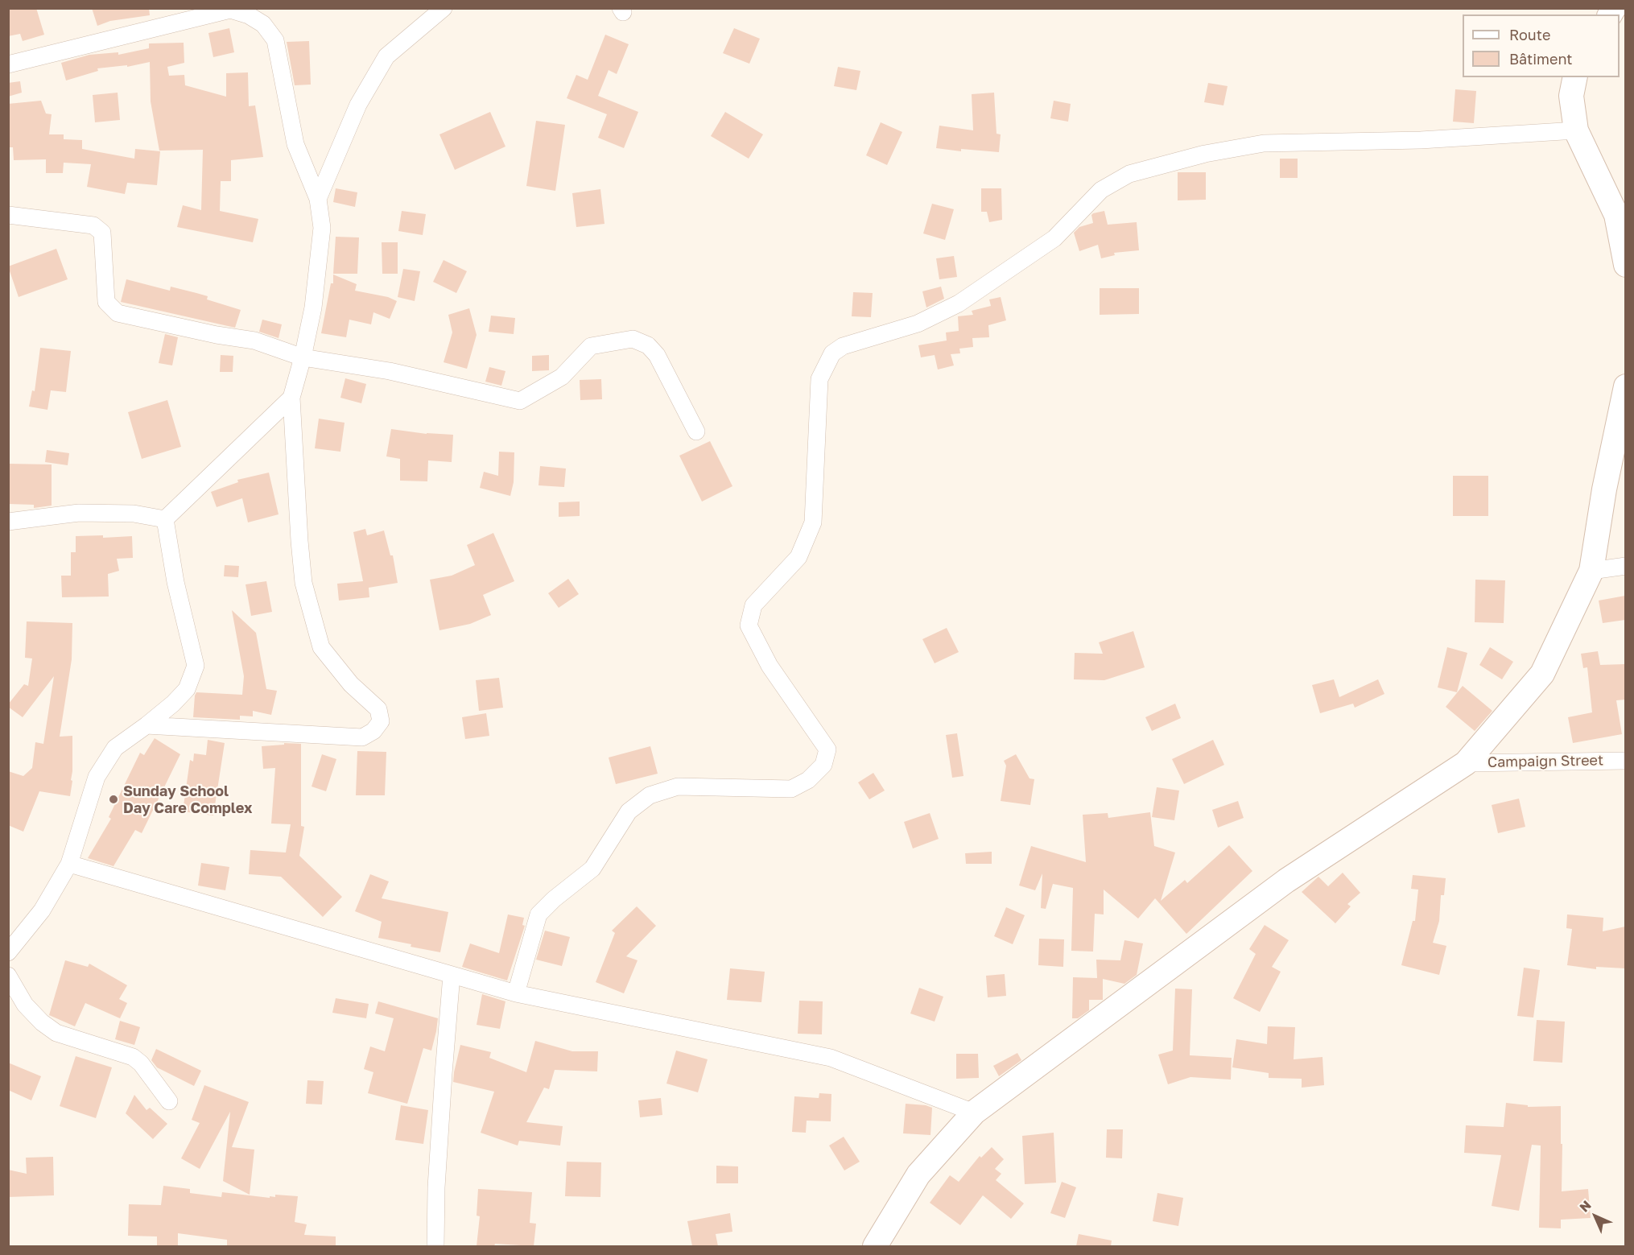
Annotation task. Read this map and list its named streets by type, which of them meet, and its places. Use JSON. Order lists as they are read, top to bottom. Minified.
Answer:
{"streets":{"street":["Campaign Street"]},"places":["Sunday School Day Care Complex"],"legend":["Route","Bâtiment"],"north":"top left"}
